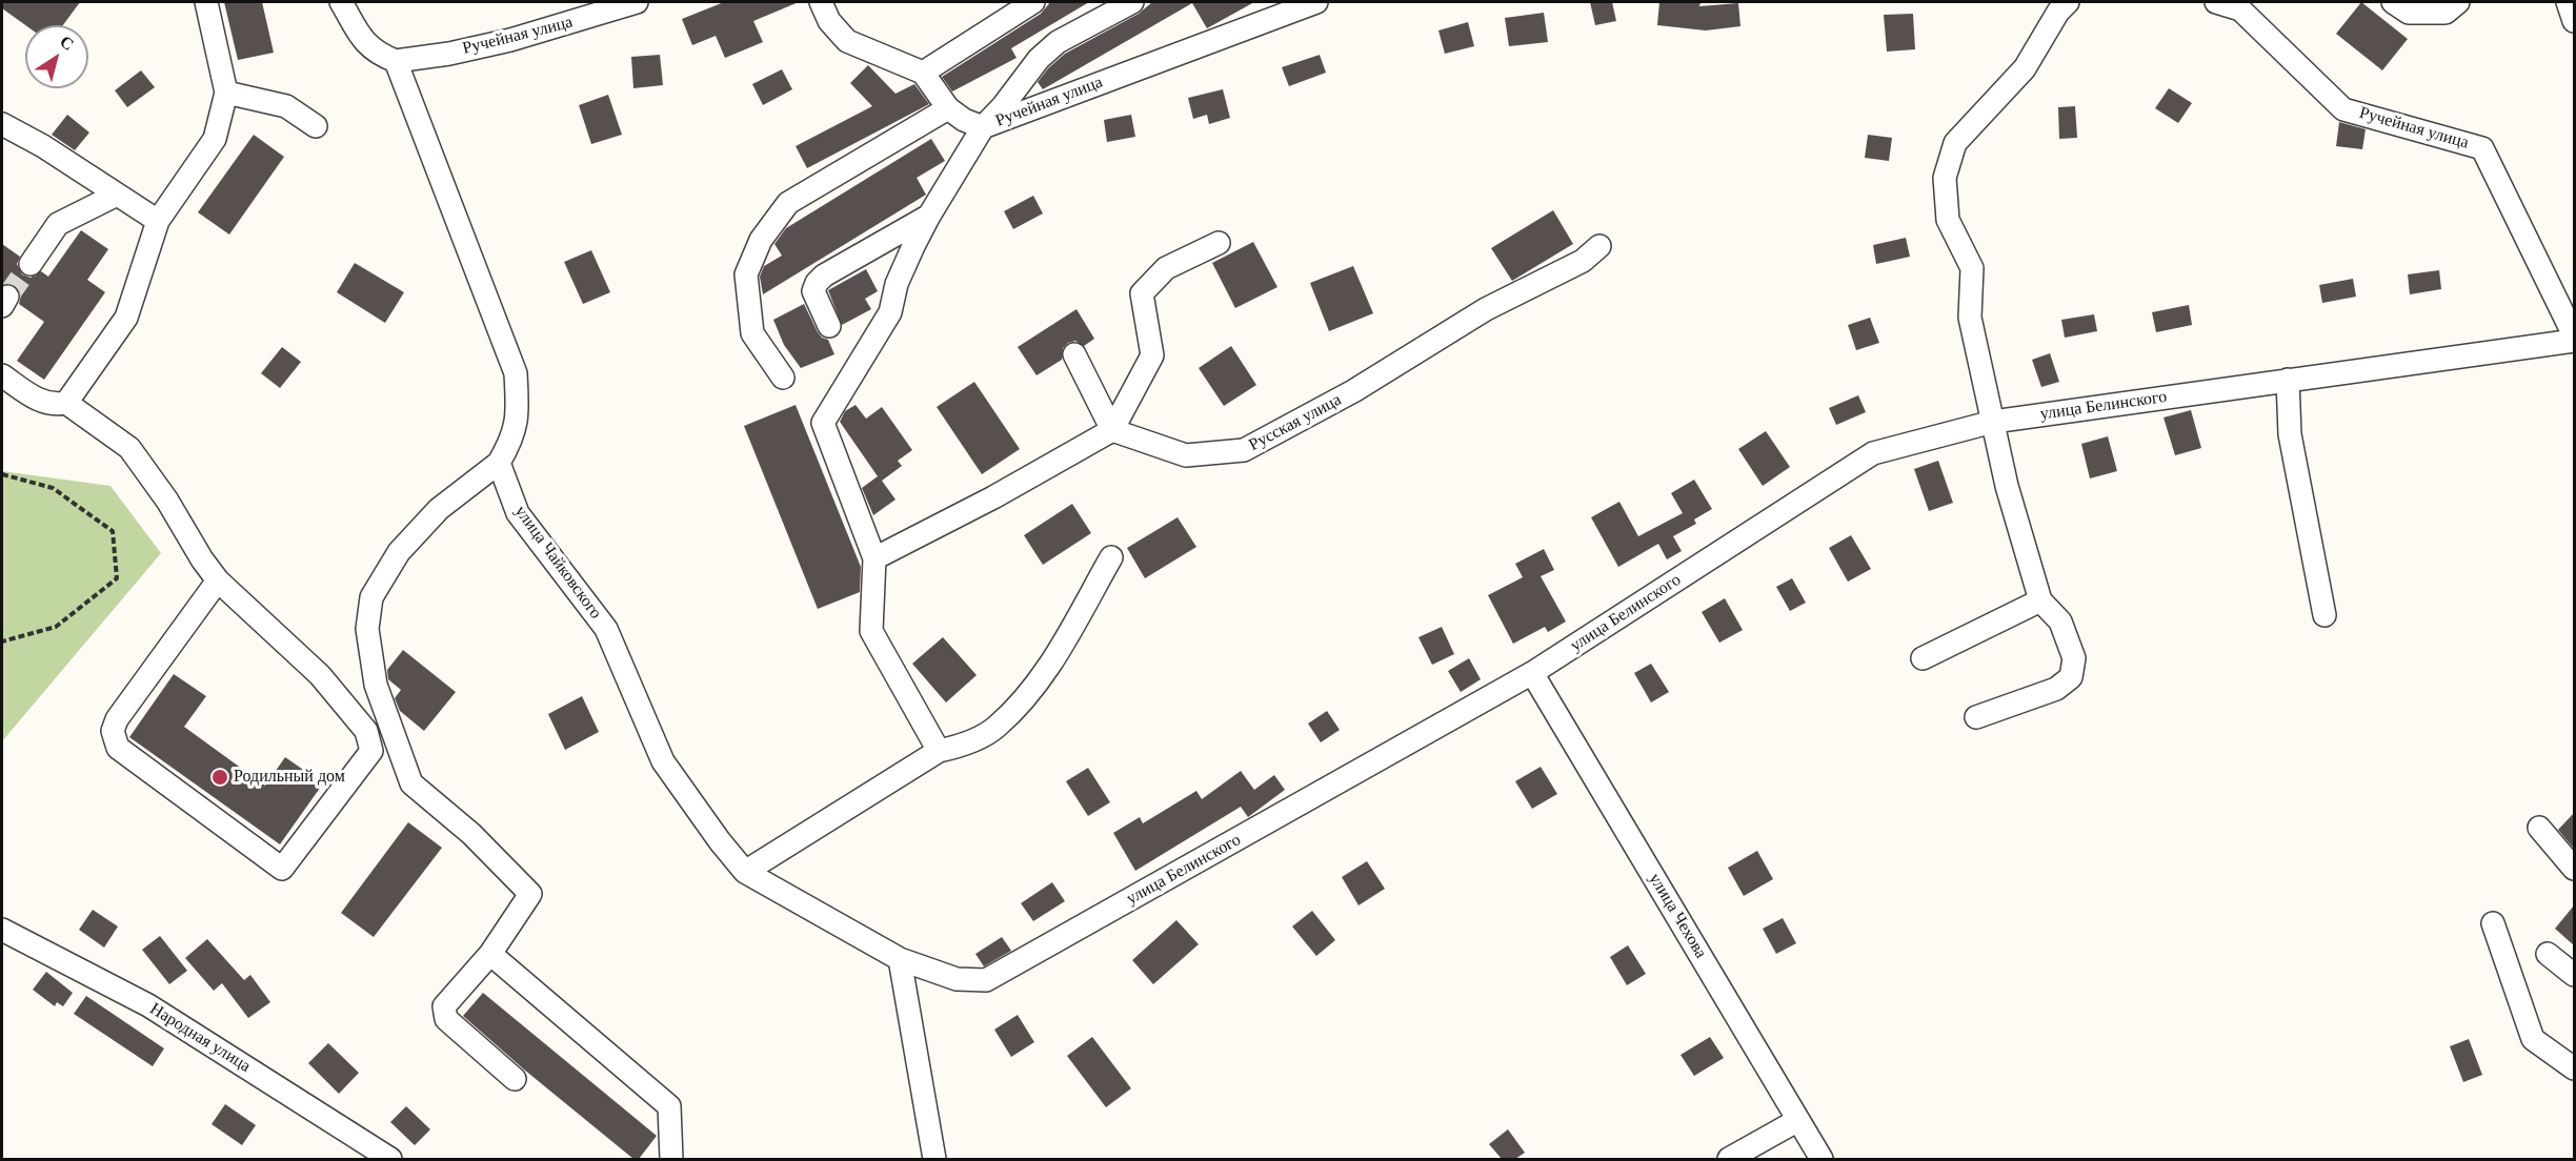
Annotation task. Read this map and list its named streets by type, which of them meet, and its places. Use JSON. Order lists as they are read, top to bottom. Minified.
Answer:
{"streets":{"street":["Ручейная улица","улица Белинского","Русская улица","улица Чайковского","улица Чехова","Народная улица"]},"crossings":[["улица Белинского","улица Чайковского"],["улица Белинского","улица Чехова"]],"places":["Родильный дом"],"north":"top right"}
